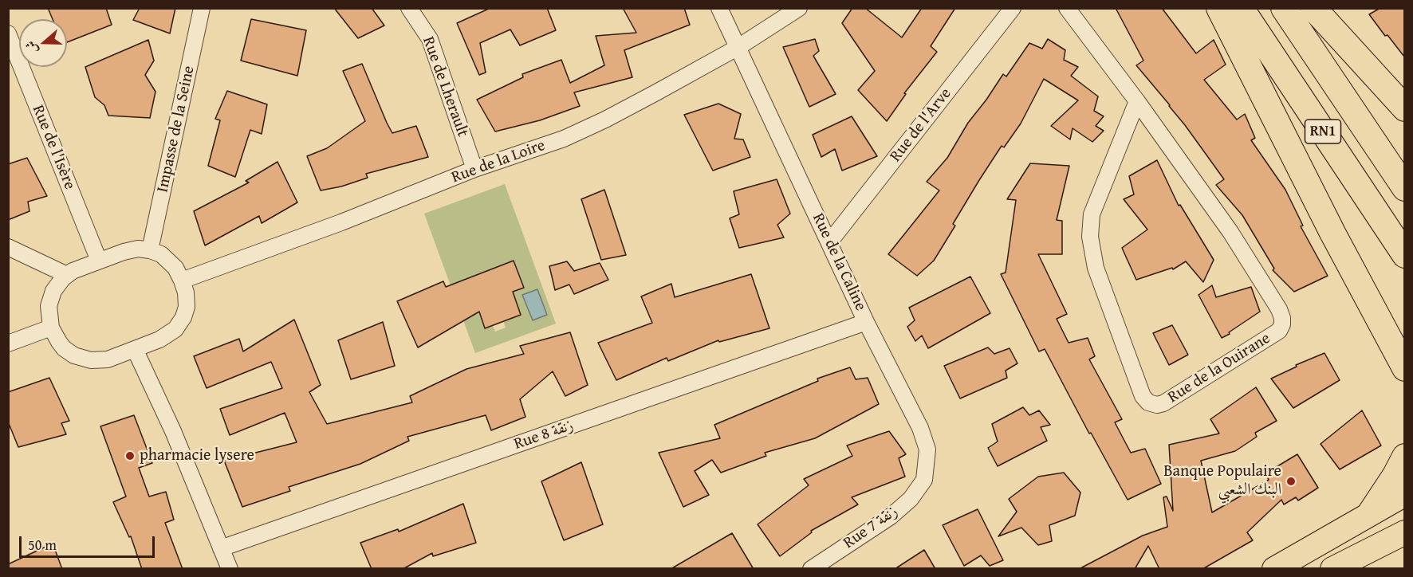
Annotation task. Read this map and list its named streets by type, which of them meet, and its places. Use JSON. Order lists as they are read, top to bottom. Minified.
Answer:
{"streets":{"highway":["RN1"],"street":["Rue de Lherault","Rue de l'Arve","Impasse de la Seine","Rue de l'Isère","Rue de la Loire","Rue de la Caline","Rue de la Ouirane","Rue 8 زنقة","Rue 7 زنقة"]},"crossings":[["Rue de Lherault","Rue de la Loire"],["Rue de l'Arve","Rue de la Caline"],["Impasse de la Seine","Rue de l'Isère"],["Impasse de la Seine","Rue de la Loire"],["Rue de l'Isère","Rue de la Loire"],["Rue de la Loire","Rue de la Caline"],["Rue de la Caline","Rue 8 زنقة"],["Rue de la Caline","Rue 7 زنقة"]],"places":["pharmacie lysere","Banque Populaire البنك الشعبي"],"scale_bar":"50 m","north":"left"}
